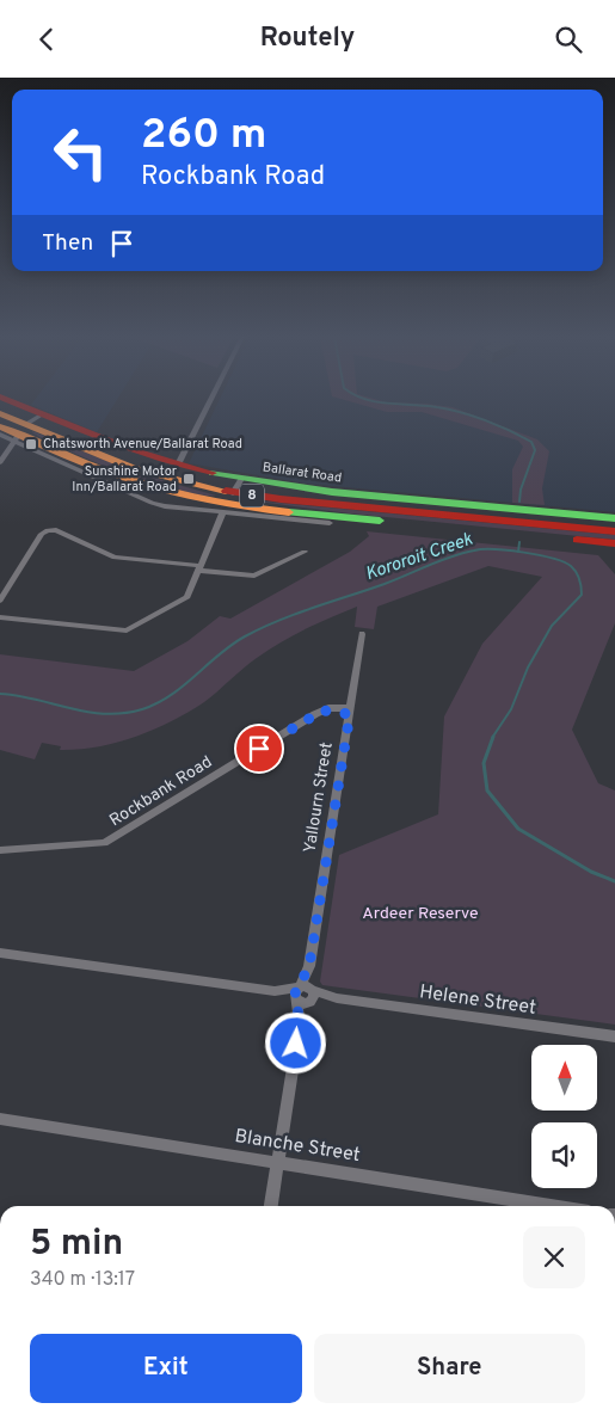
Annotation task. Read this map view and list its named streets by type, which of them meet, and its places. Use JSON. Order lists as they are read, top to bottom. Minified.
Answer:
{"streets":{"main road":["Ballarat Road","8"],"street":["Rockbank Road","Yallourn Street","Helene Street","Blanche Street"]},"crossings":[["Rockbank Road","Yallourn Street"],["Yallourn Street","Helene Street"],["Yallourn Street","Blanche Street"]],"water":["Kororoit Creek"],"parks":["Ardeer Reserve"],"places":{"transit":["Chatsworth Avenue/Ballarat Road","Sunshine Motor Inn/Ballarat Road"]},"north":"top","page":{"header":"Routely","turn":["260 m","Rockbank Road"],"then":"Then","heading":["5 min","340 m · 13:17"],"buttons":["Exit","Share"]}}
